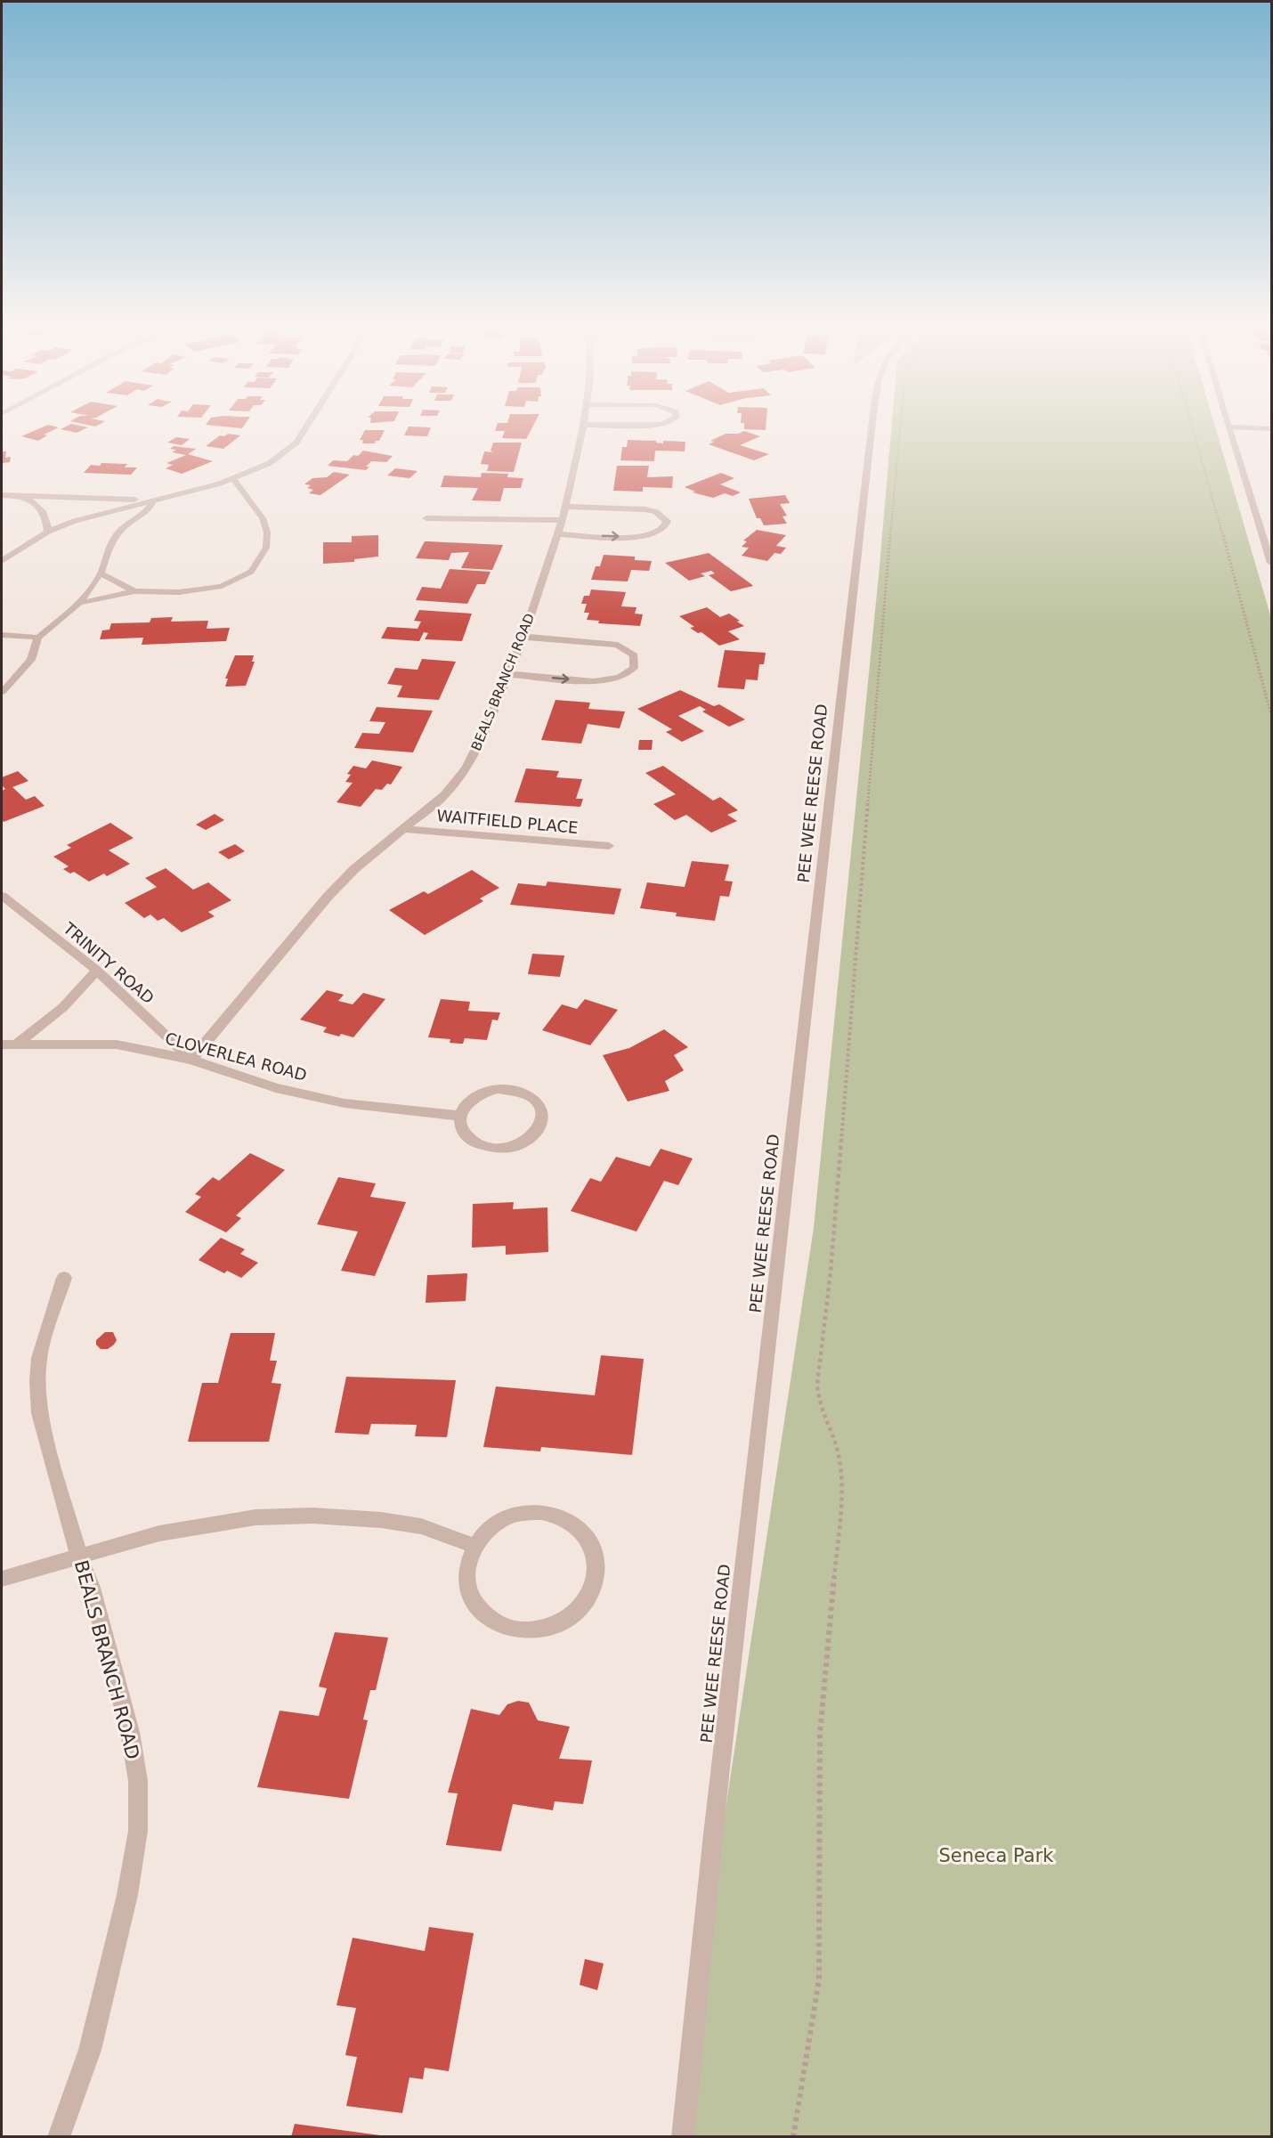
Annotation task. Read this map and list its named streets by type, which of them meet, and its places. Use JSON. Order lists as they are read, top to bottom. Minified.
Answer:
{"streets":{"street":["BEALS BRANCH ROAD","PEE WEE REESE ROAD","WAITFIELD PLACE","TRINITY ROAD","CLOVERLEA ROAD"]},"crossings":[["BEALS BRANCH ROAD","WAITFIELD PLACE"],["BEALS BRANCH ROAD","TRINITY ROAD"],["BEALS BRANCH ROAD","CLOVERLEA ROAD"],["TRINITY ROAD","CLOVERLEA ROAD"]],"parks":["Seneca Park"]}
